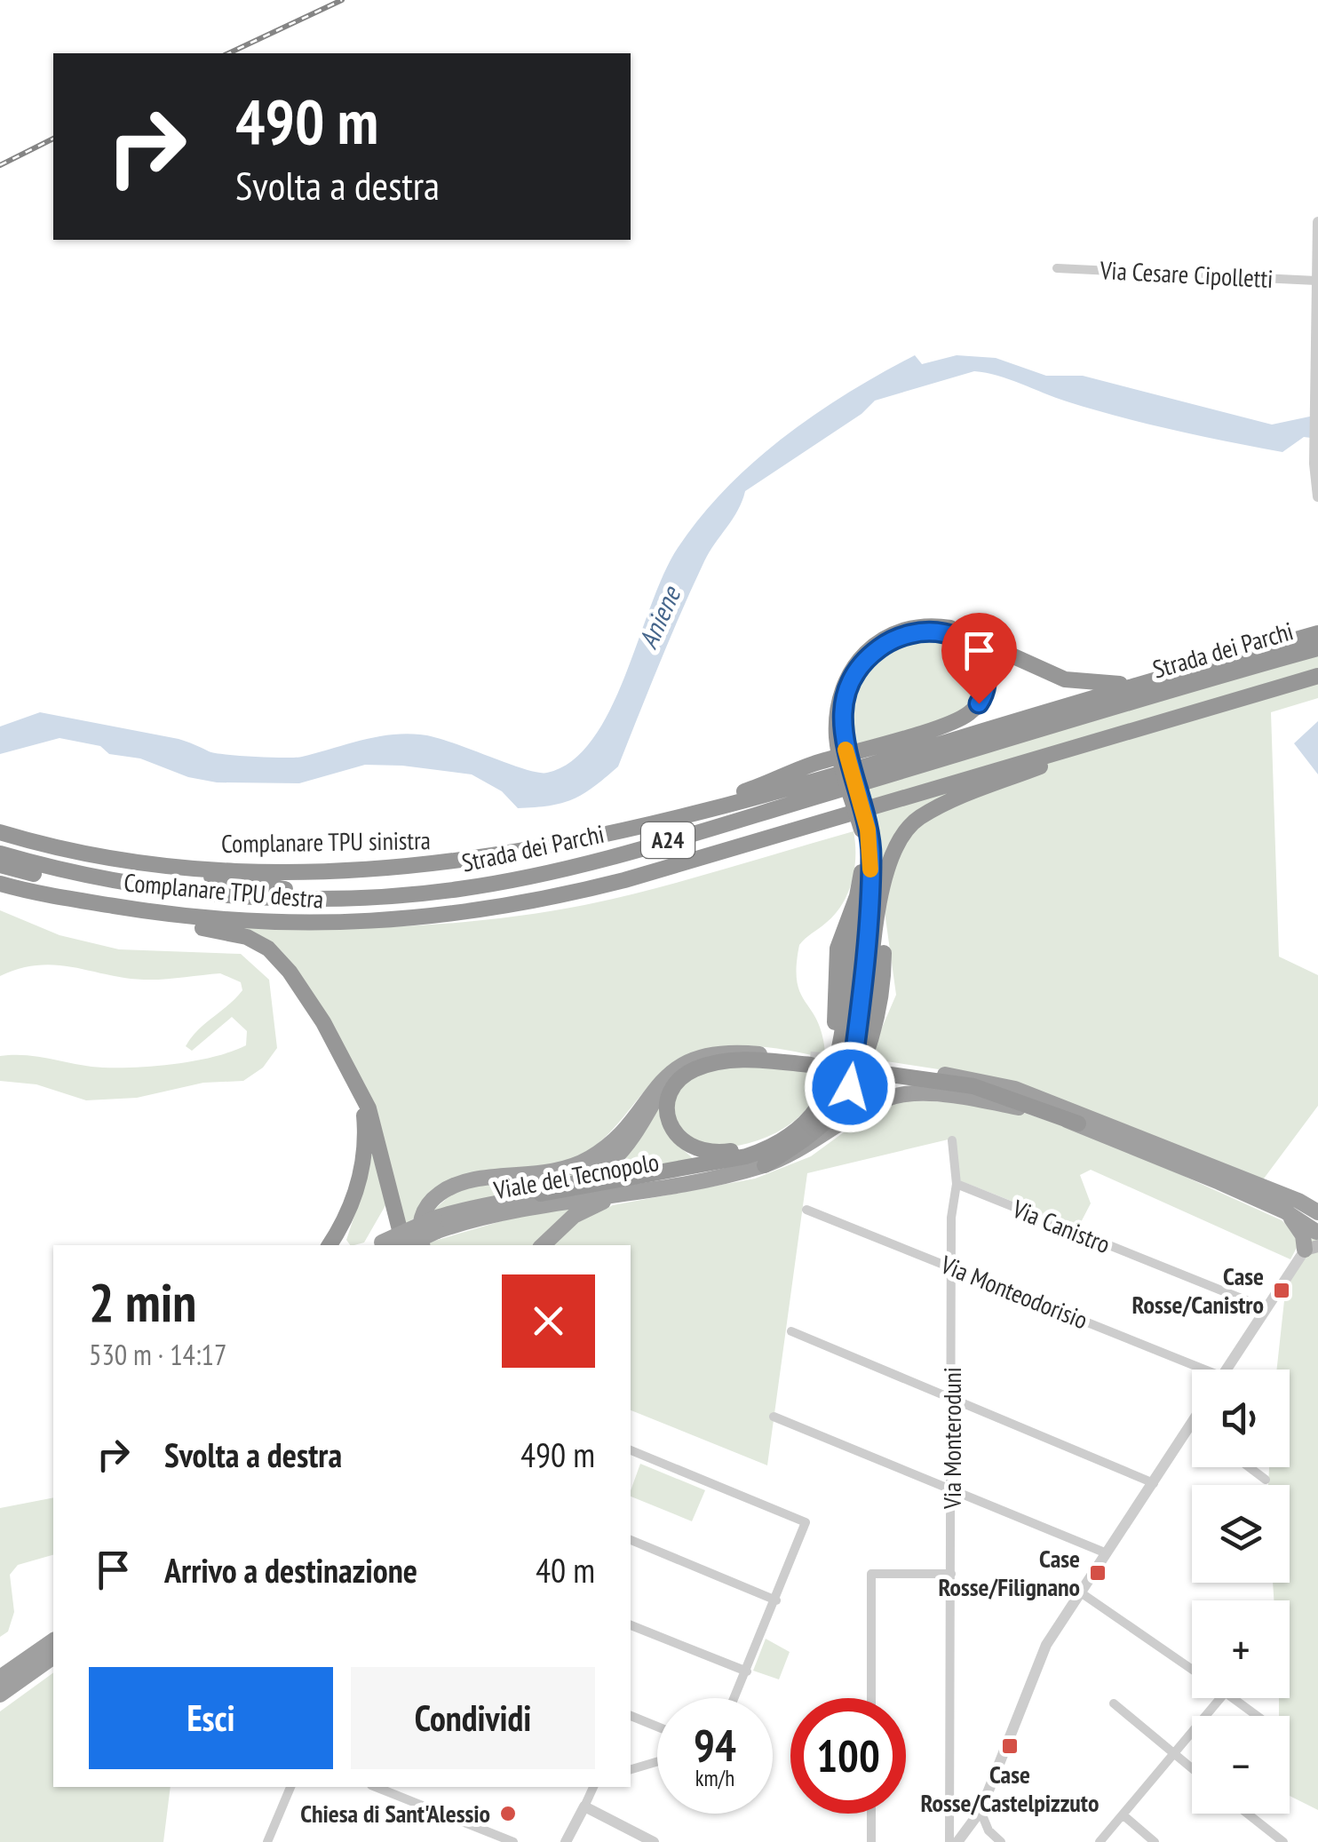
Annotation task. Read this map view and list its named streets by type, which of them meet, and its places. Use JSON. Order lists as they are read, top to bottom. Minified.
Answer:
{"streets":{"highway":["Strada dei Parchi","A24","Complanare TPU sinistra","Complanare TPU destra","Viale del Tecnopolo"],"street":["Via Cesare Cipolletti","Via Canistro","Via Monteodorisio","Via Monteroduni"]},"crossings":[["Via Canistro","Via Monteroduni"],["Via Monteodorisio","Via Monteroduni"]],"water":["Aniene"],"places":{"transit":["Case Rosse/Canistro","Case Rosse/Filignano","Case Rosse/Castelpizzuto"],"other":["Chiesa di Sant'Alessio"]},"page":{"turn":["490 m","Svolta a destra"],"heading":["2 min","530 m · 14:17"],"map_buttons":["+","−"],"list":[{"name":"Svolta a destra","value":"490 m"},{"name":"Arrivo a destinazione","value":"40 m"}],"buttons":["Esci","Condividi"],"speed":"94 km/h","limit":"100"}}
